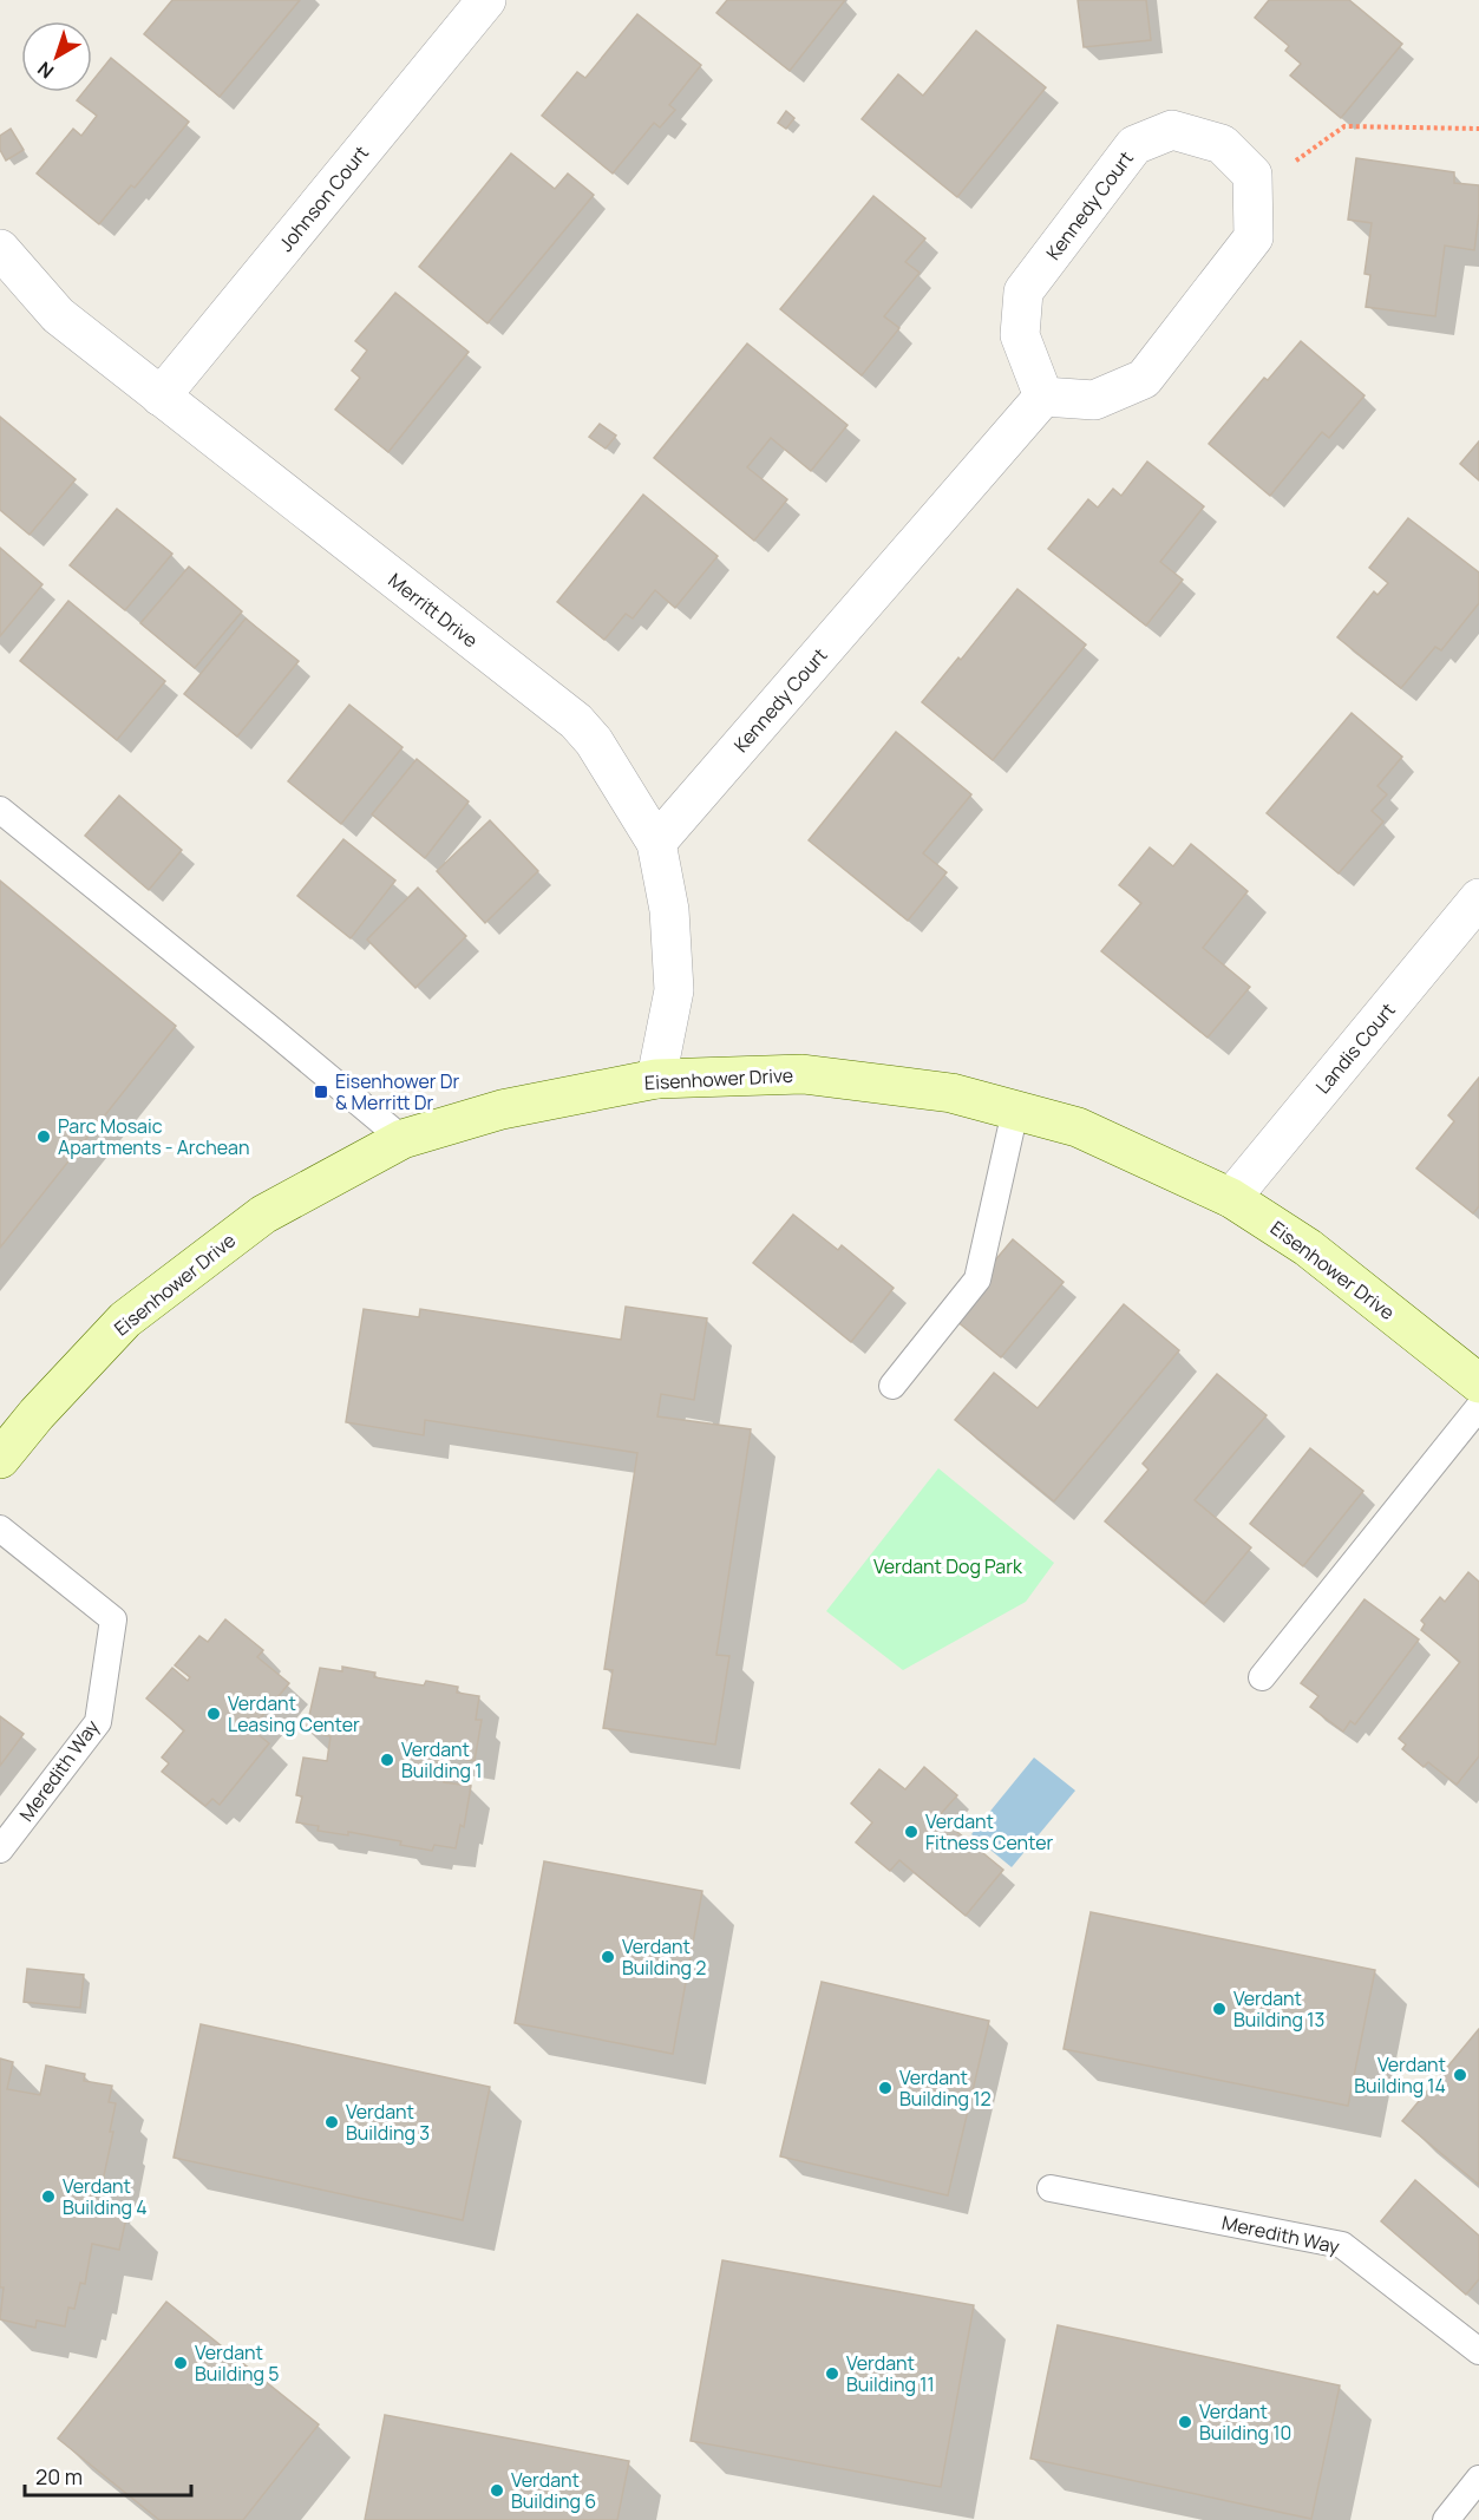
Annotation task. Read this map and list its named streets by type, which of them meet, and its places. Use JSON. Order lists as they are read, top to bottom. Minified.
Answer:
{"streets":{"street":["Johnson Court","Kennedy Court","Merritt Drive","Landis Court","Eisenhower Drive"],"lane":["Meredith Way"]},"crossings":[["Johnson Court","Merritt Drive"],["Kennedy Court","Merritt Drive"],["Merritt Drive","Eisenhower Drive"],["Landis Court","Eisenhower Drive"]],"parks":["Verdant Dog Park"],"places":{"transit":["Eisenhower Dr & Merritt Dr"],"other":["Parc Mosaic Apartments - Archean","Verdant Leasing Center","Verdant Building 1","Verdant Fitness Center","Verdant Building 2","Verdant Building 13","Verdant Building 14","Verdant Building 12","Verdant Building 3","Verdant Building 4","Verdant Building 5","Verdant Building 11","Verdant Building 10","Verdant Building 6"]},"scale_bar":"20 m","north":"bottom left"}
